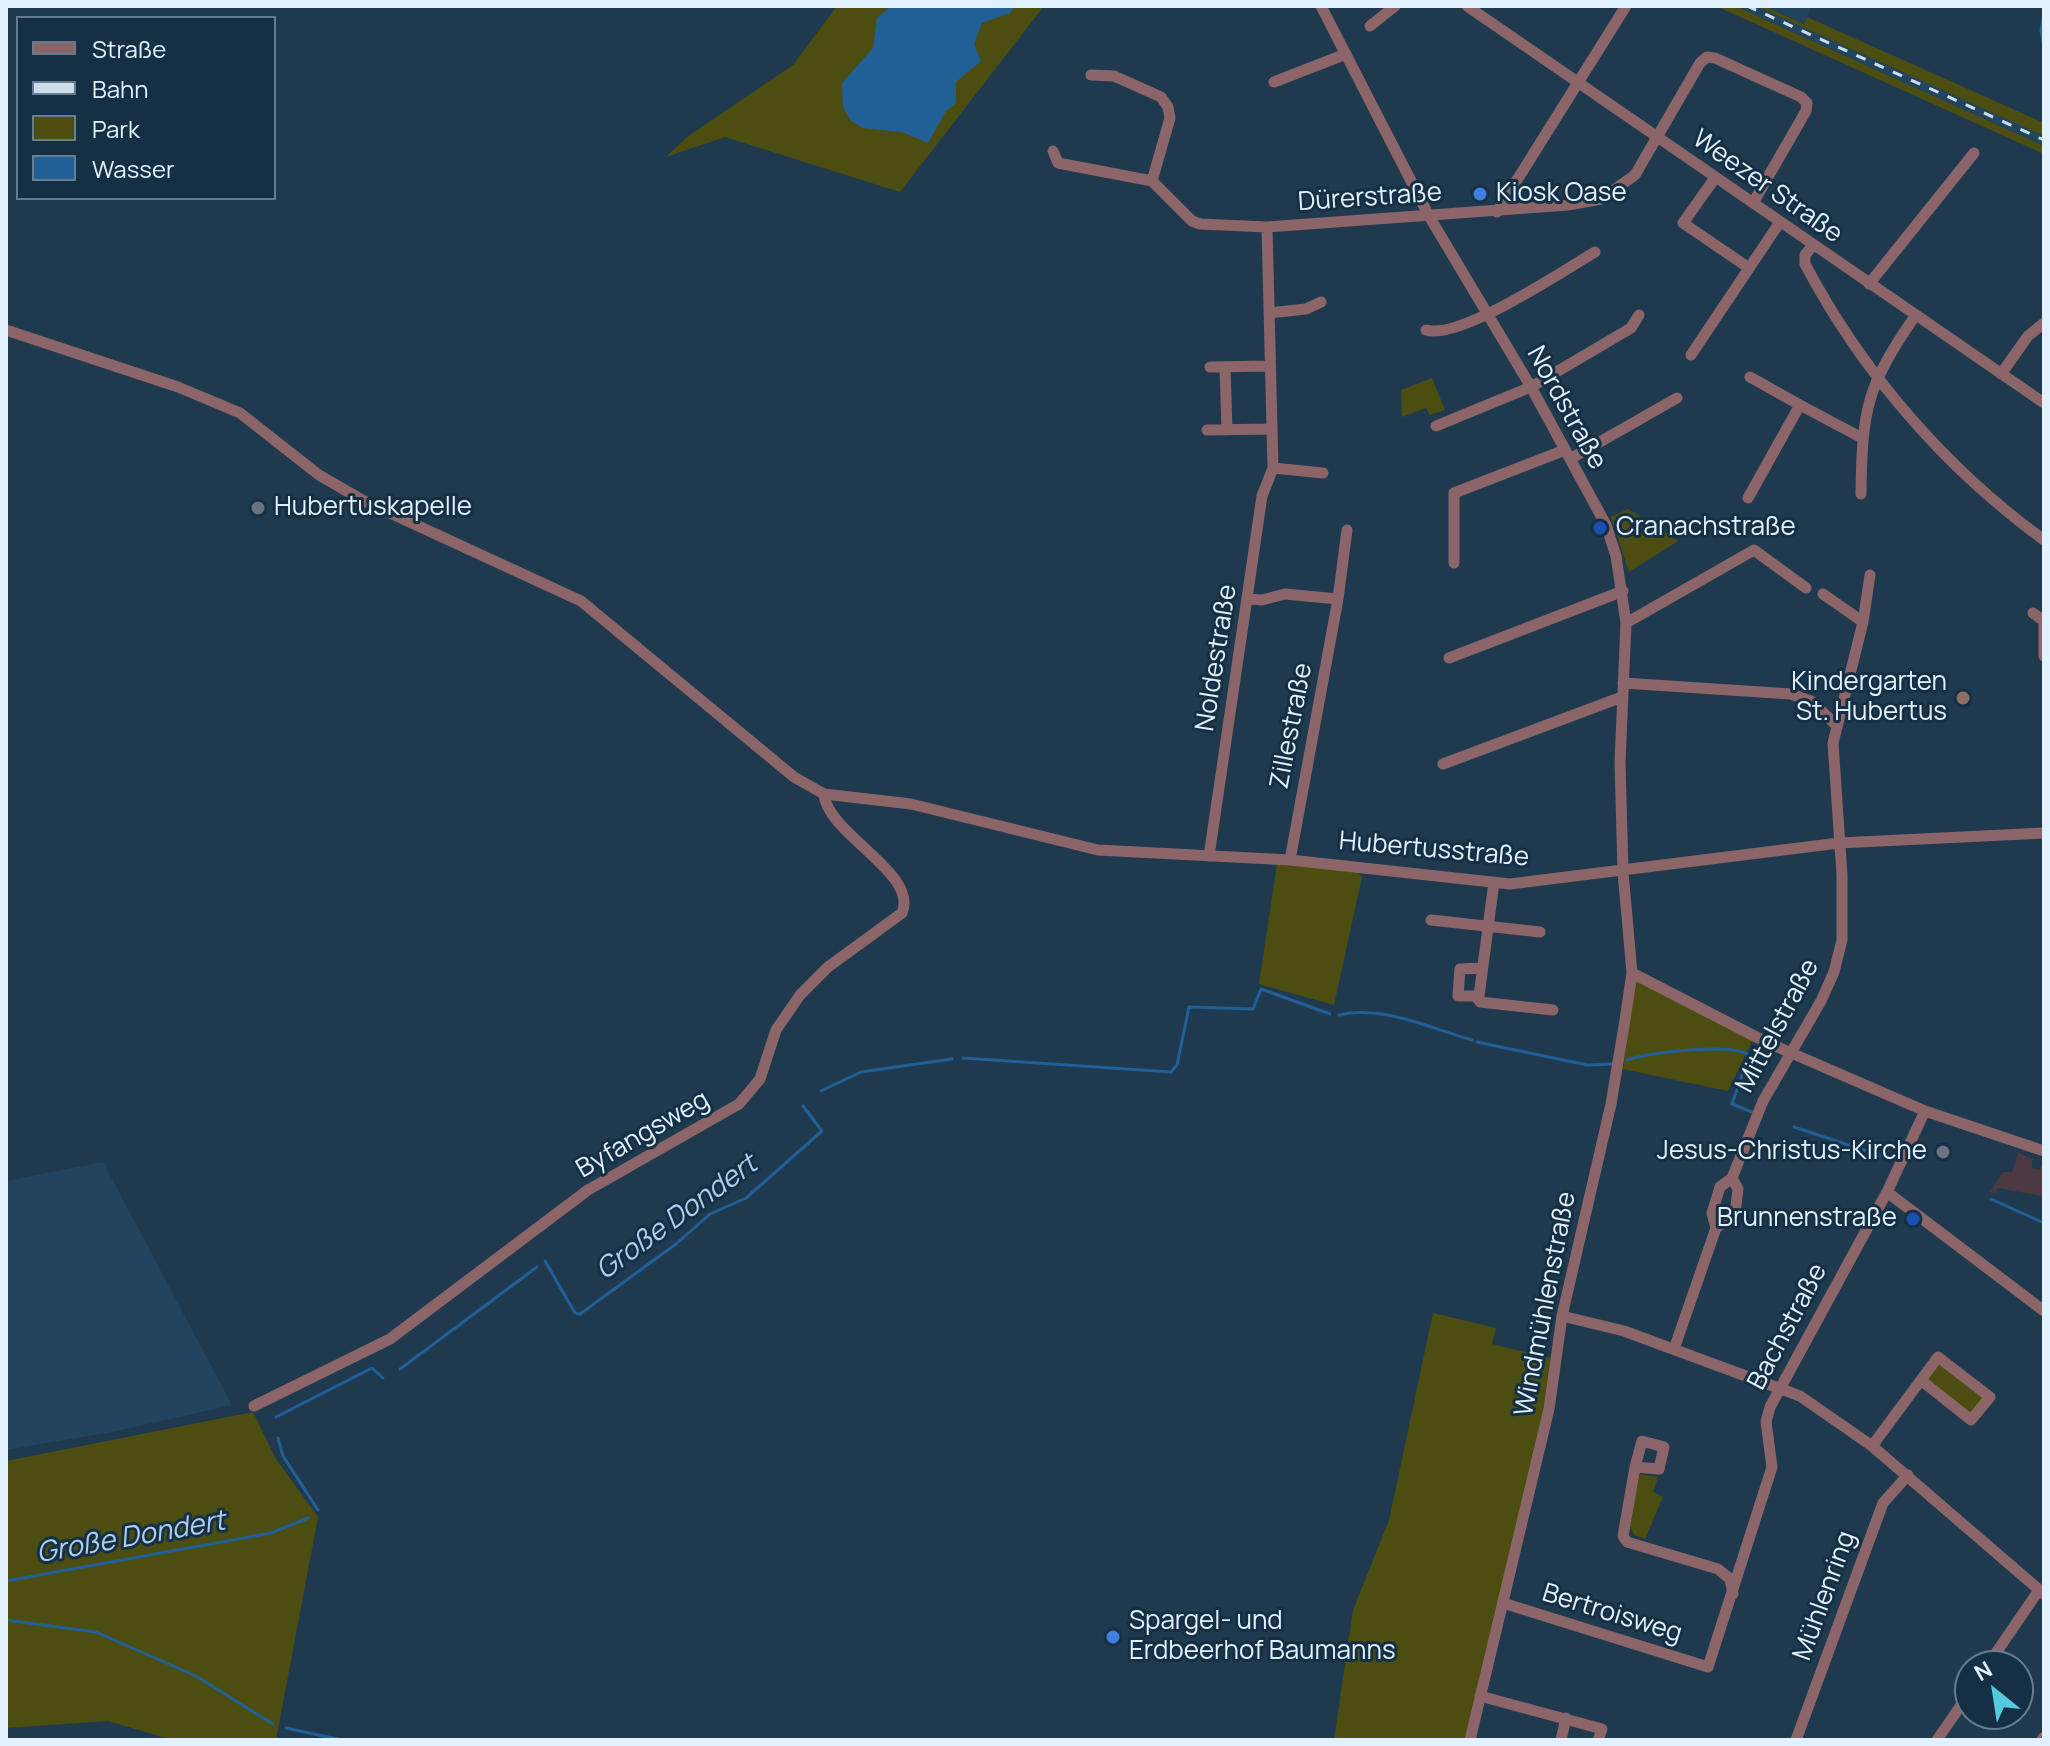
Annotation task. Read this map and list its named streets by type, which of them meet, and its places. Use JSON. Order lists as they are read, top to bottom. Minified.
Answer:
{"streets":{"street":["Weezer Straße","Dürerstraße","Nordstraße","Noldestraße","Zillestraße","Hubertusstraße","Mittelstraße","Byfangsweg","Windmühlenstraße","Bachstraße","Mühlenring","Bertroisweg"]},"crossings":[["Weezer Straße","Dürerstraße"],["Dürerstraße","Nordstraße"],["Dürerstraße","Noldestraße"],["Nordstraße","Hubertusstraße"],["Nordstraße","Windmühlenstraße"],["Noldestraße","Hubertusstraße"],["Zillestraße","Hubertusstraße"],["Hubertusstraße","Mittelstraße"],["Hubertusstraße","Byfangsweg"],["Hubertusstraße","Windmühlenstraße"],["Windmühlenstraße","Bertroisweg"],["Bachstraße","Bertroisweg"]],"water":["Große Dondert"],"places":["Kiosk Oase","Hubertuskapelle","Cranachstraße","Kindergarten St. Hubertus","Jesus-Christus-Kirche","Brunnenstraße","Spargel- und Erdbeerhof Baumanns"],"legend":["Straße","Bahn","Park","Wasser"],"north":"top left"}
